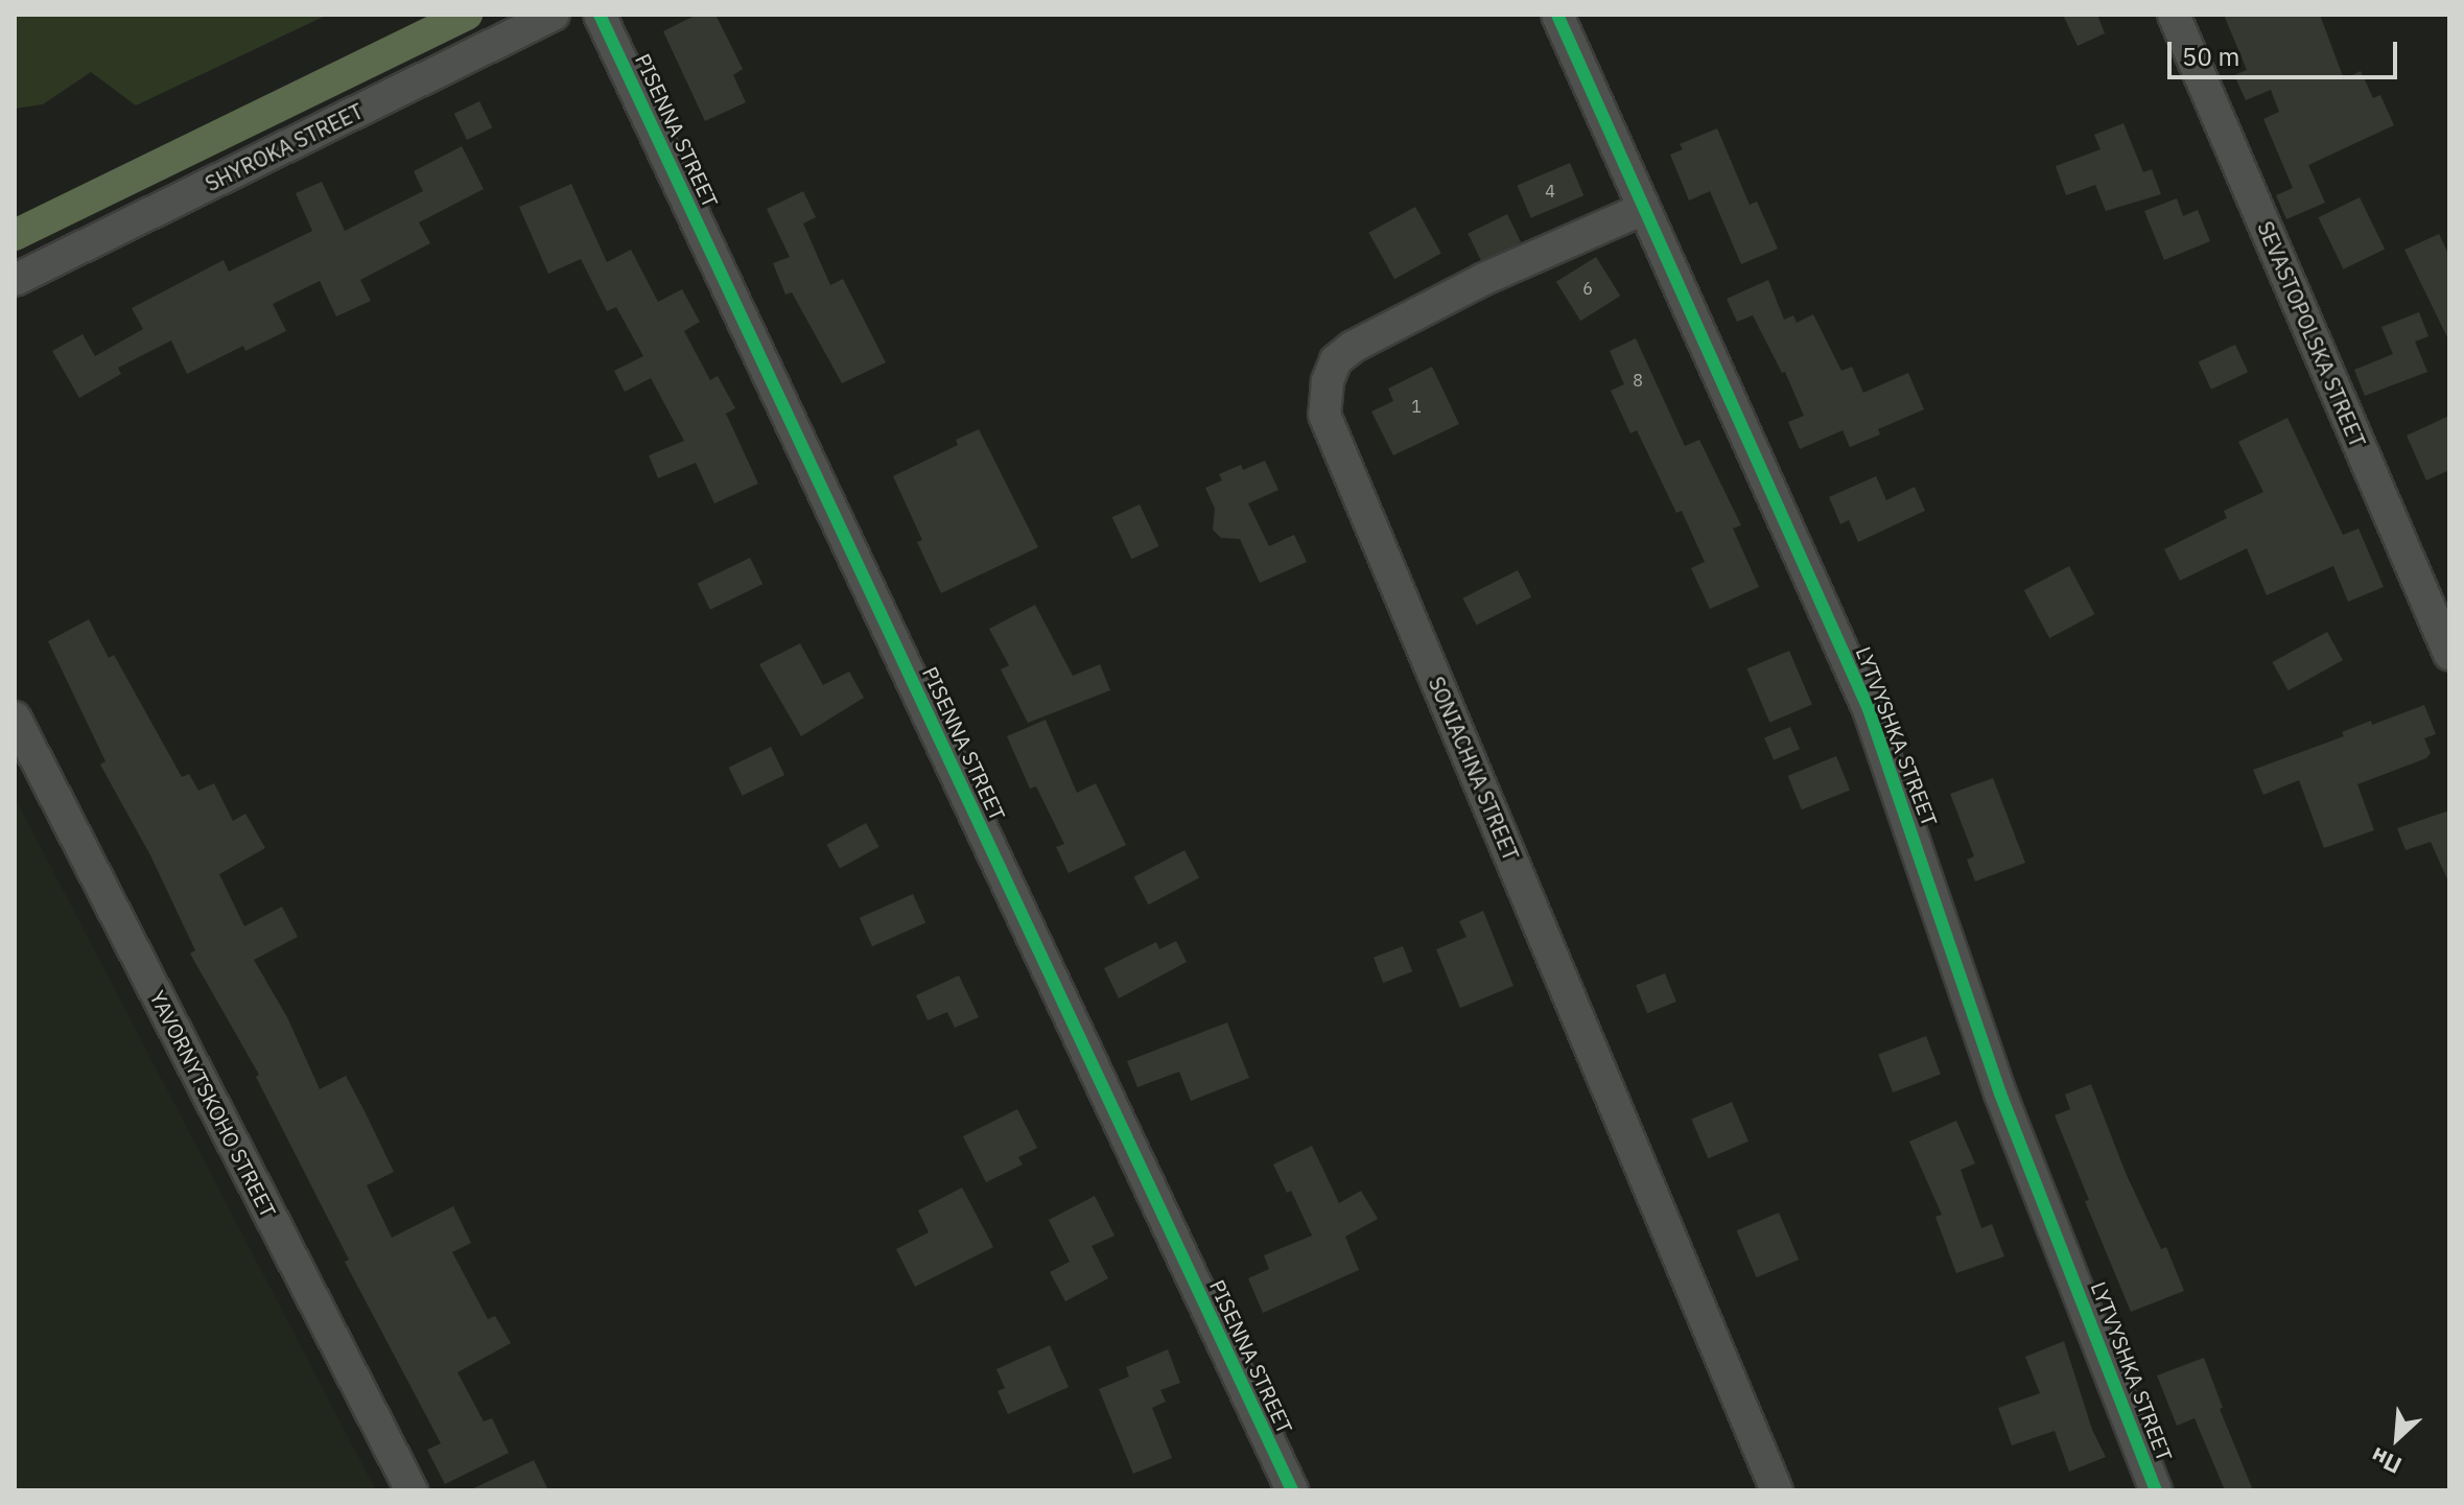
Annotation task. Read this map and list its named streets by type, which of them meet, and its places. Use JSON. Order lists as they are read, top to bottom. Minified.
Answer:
{"streets":{"street":["PISENNA STREET","SHYROKA STREET","SEVASTOPOLSKA STREET","LYTVYSHKA STREET","SONIACHNA STREET","YAVORNYTSKOHO STREET"]},"crossings":[["LYTVYSHKA STREET","SONIACHNA STREET"]],"house_numbers":["4","6","8","1"],"scale_bar":"50 m","north":"bottom left"}
